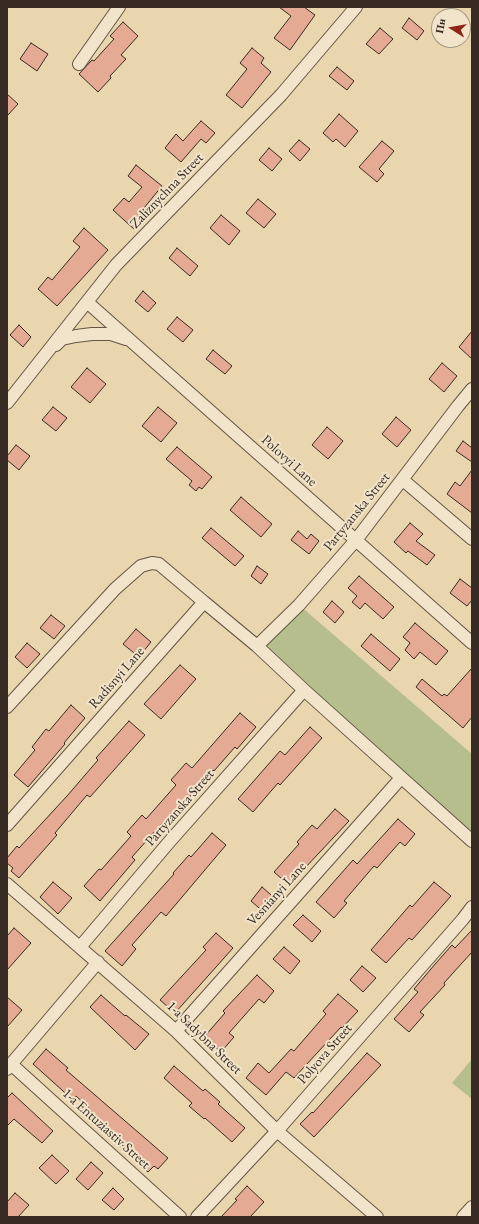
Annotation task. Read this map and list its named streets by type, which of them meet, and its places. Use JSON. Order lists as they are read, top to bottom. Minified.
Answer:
{"streets":{"street":["Zaliznychna Street","Polovyi Lane","Partyzanska Street","Radisnyi Lane","Vesnianyi Lane","1-a Sadybna Street","Polyova Street","1-a Entuziastiv Street"]},"crossings":[["Zaliznychna Street","Polovyi Lane"],["Polovyi Lane","Partyzanska Street"],["Partyzanska Street","1-a Sadybna Street"],["Vesnianyi Lane","1-a Sadybna Street"],["1-a Sadybna Street","Polyova Street"]],"north":"left"}
